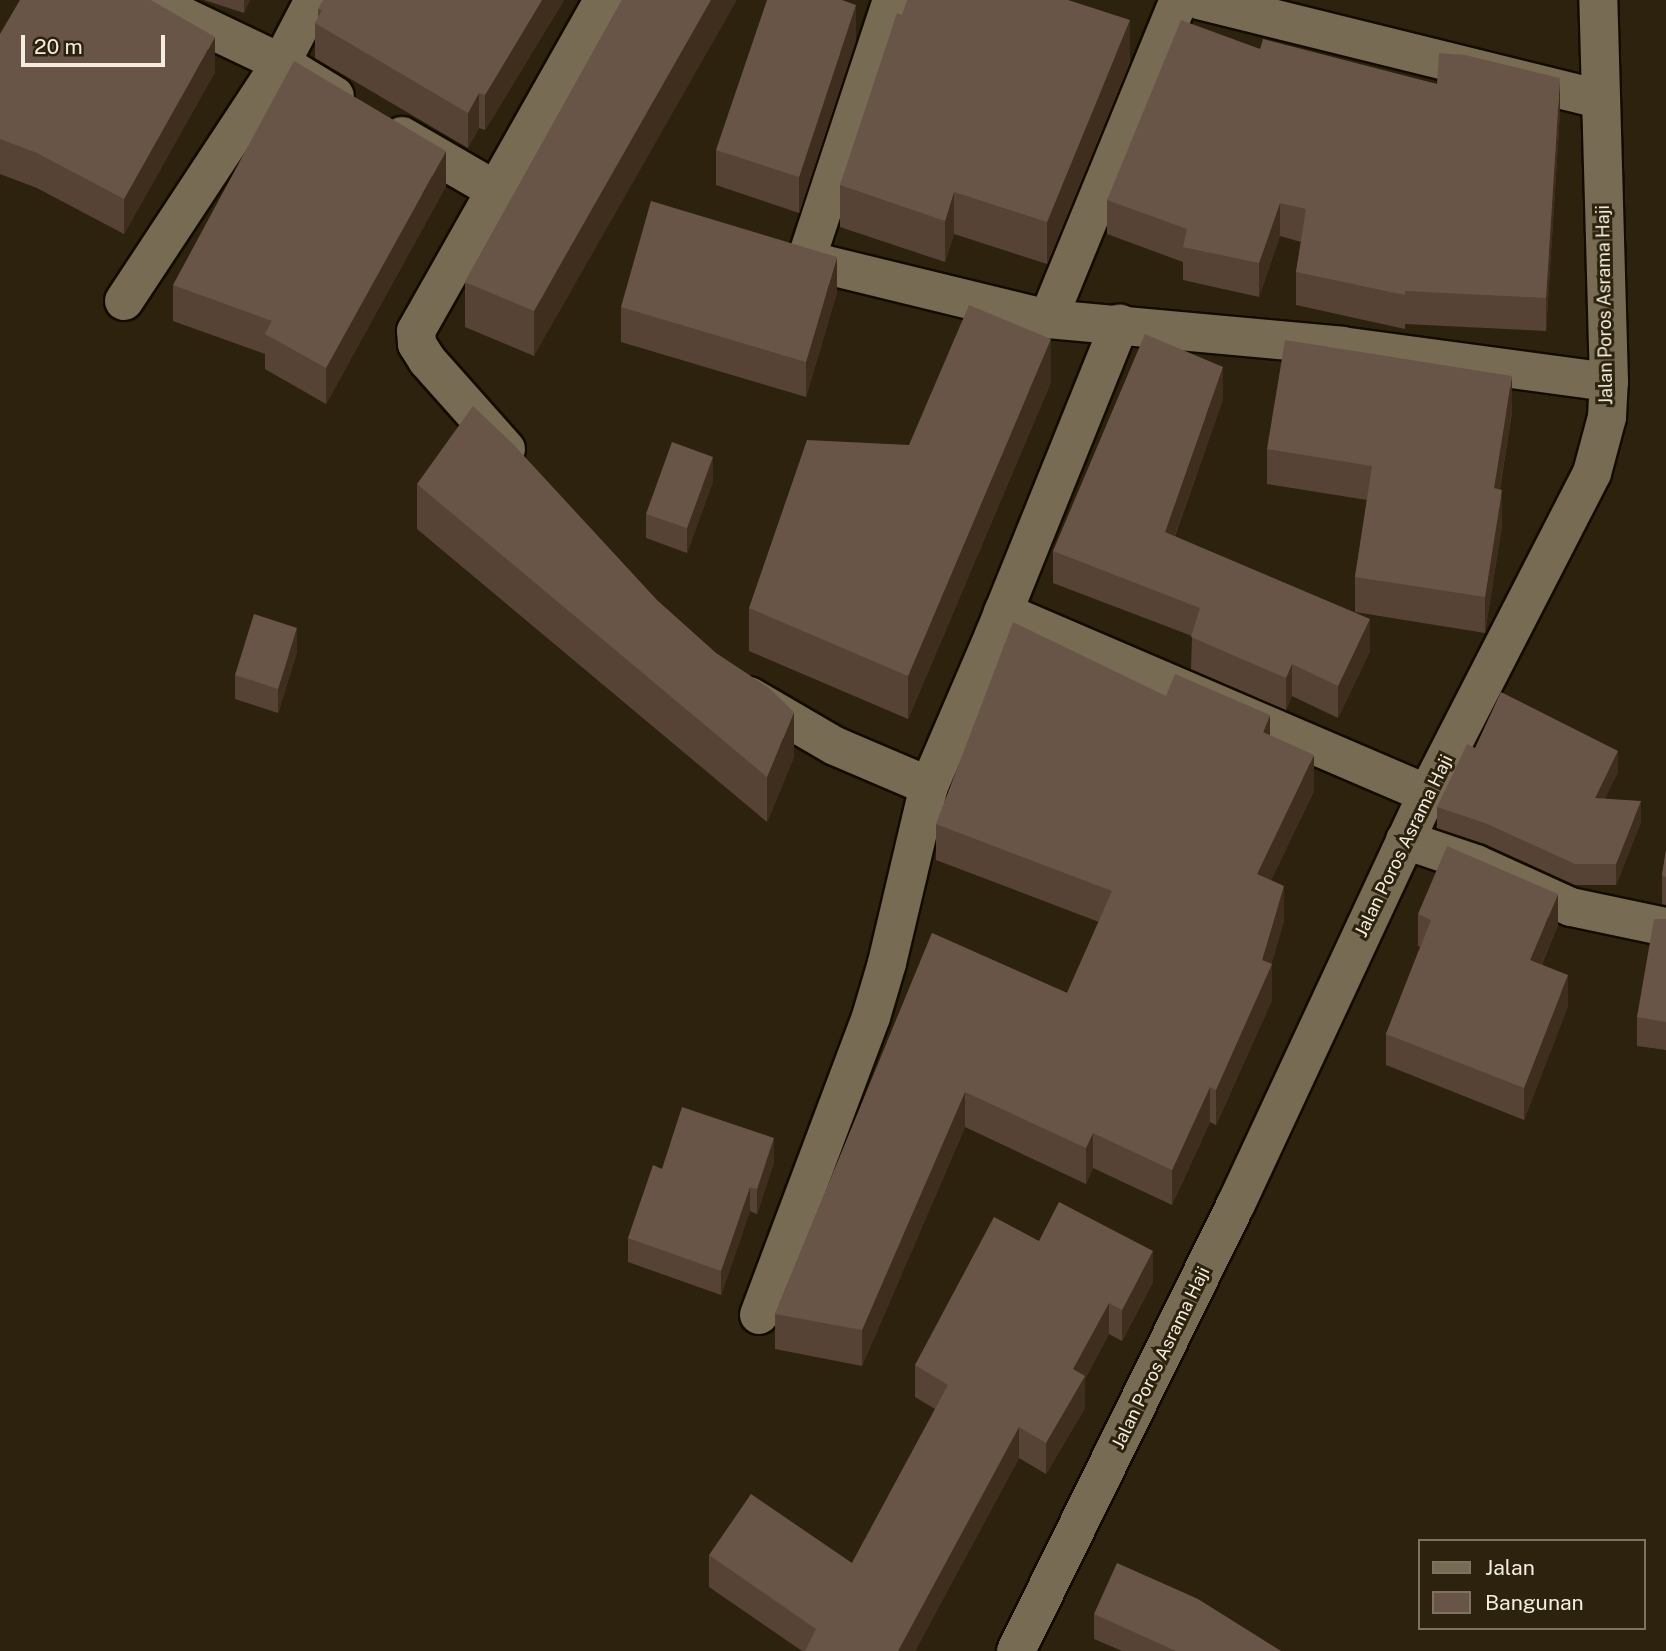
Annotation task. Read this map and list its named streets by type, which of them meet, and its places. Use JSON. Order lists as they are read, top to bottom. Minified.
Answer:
{"streets":{"street":["Jalan Poros Asrama Haji"]},"legend":["Jalan","Bangunan"],"scale_bar":"20 m"}
